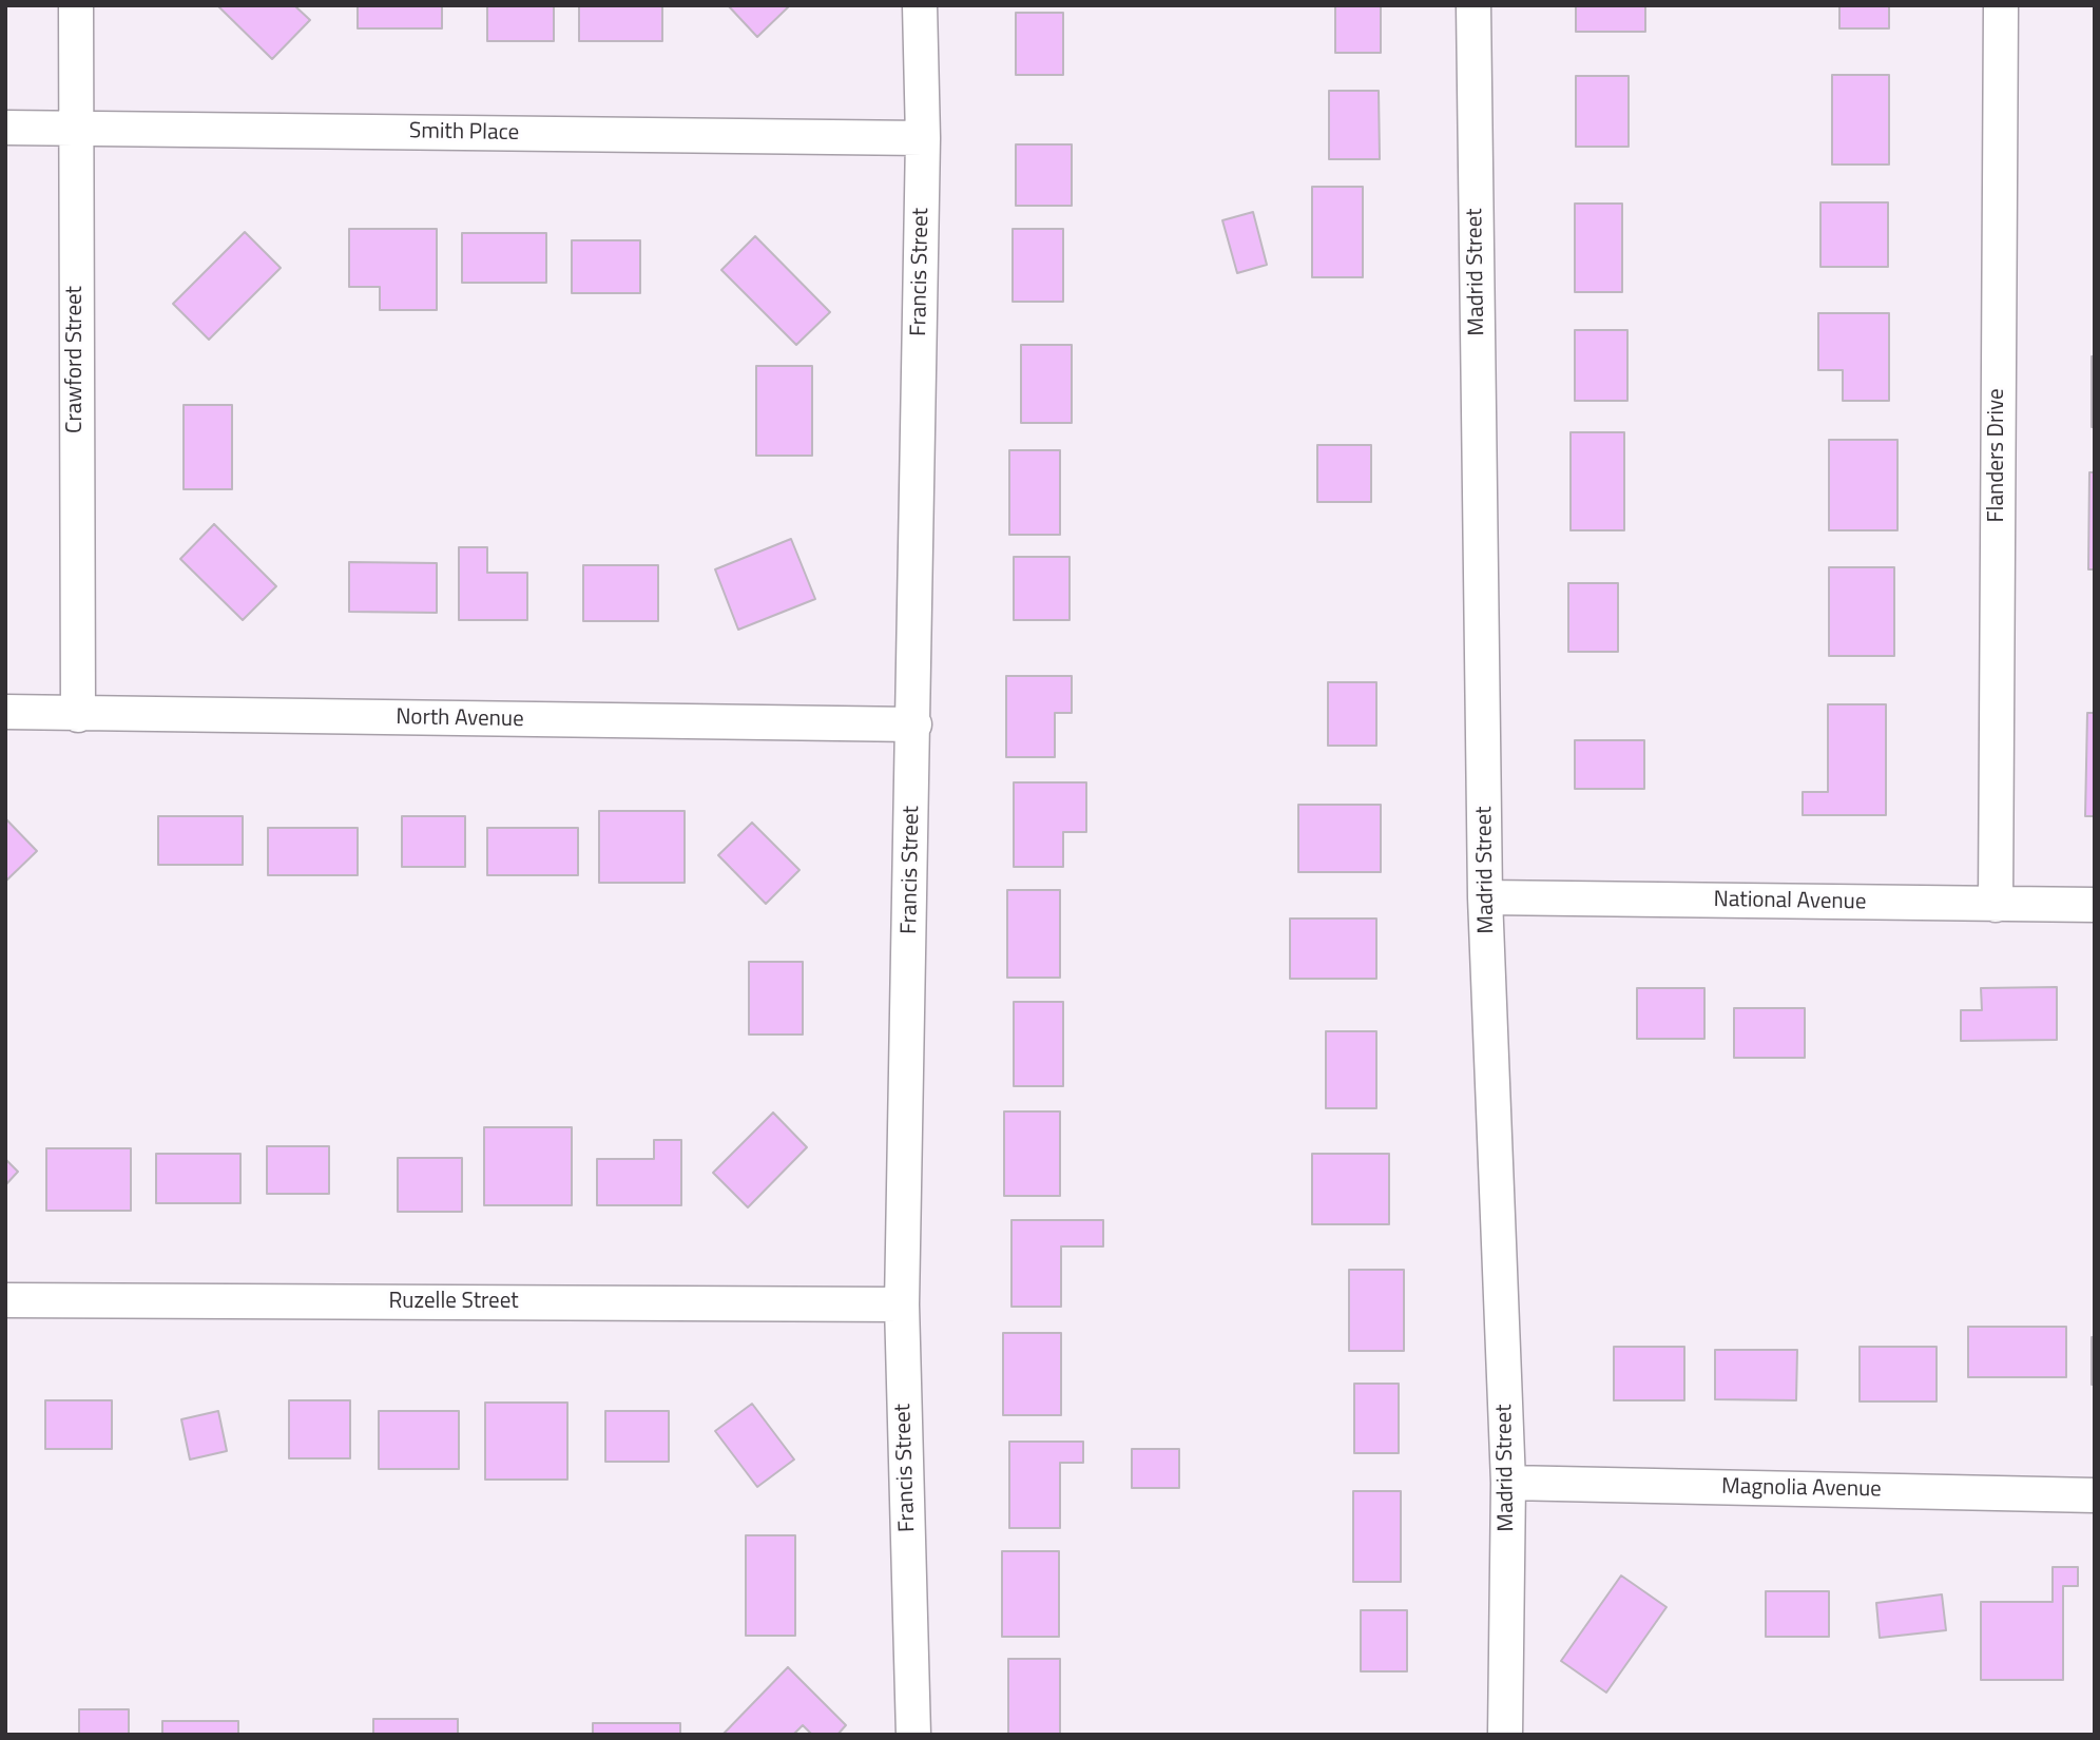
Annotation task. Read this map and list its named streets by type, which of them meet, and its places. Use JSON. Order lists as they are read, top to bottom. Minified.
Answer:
{"streets":{"street":["Smith Place","Francis Street","Madrid Street","Crawford Street","Flanders Drive","North Avenue","National Avenue","Ruzelle Street","Magnolia Avenue"]},"crossings":[["Smith Place","Francis Street"],["Smith Place","Crawford Street"],["Francis Street","North Avenue"],["Francis Street","Ruzelle Street"],["Madrid Street","National Avenue"],["Madrid Street","Magnolia Avenue"],["Crawford Street","North Avenue"],["Flanders Drive","National Avenue"]]}
